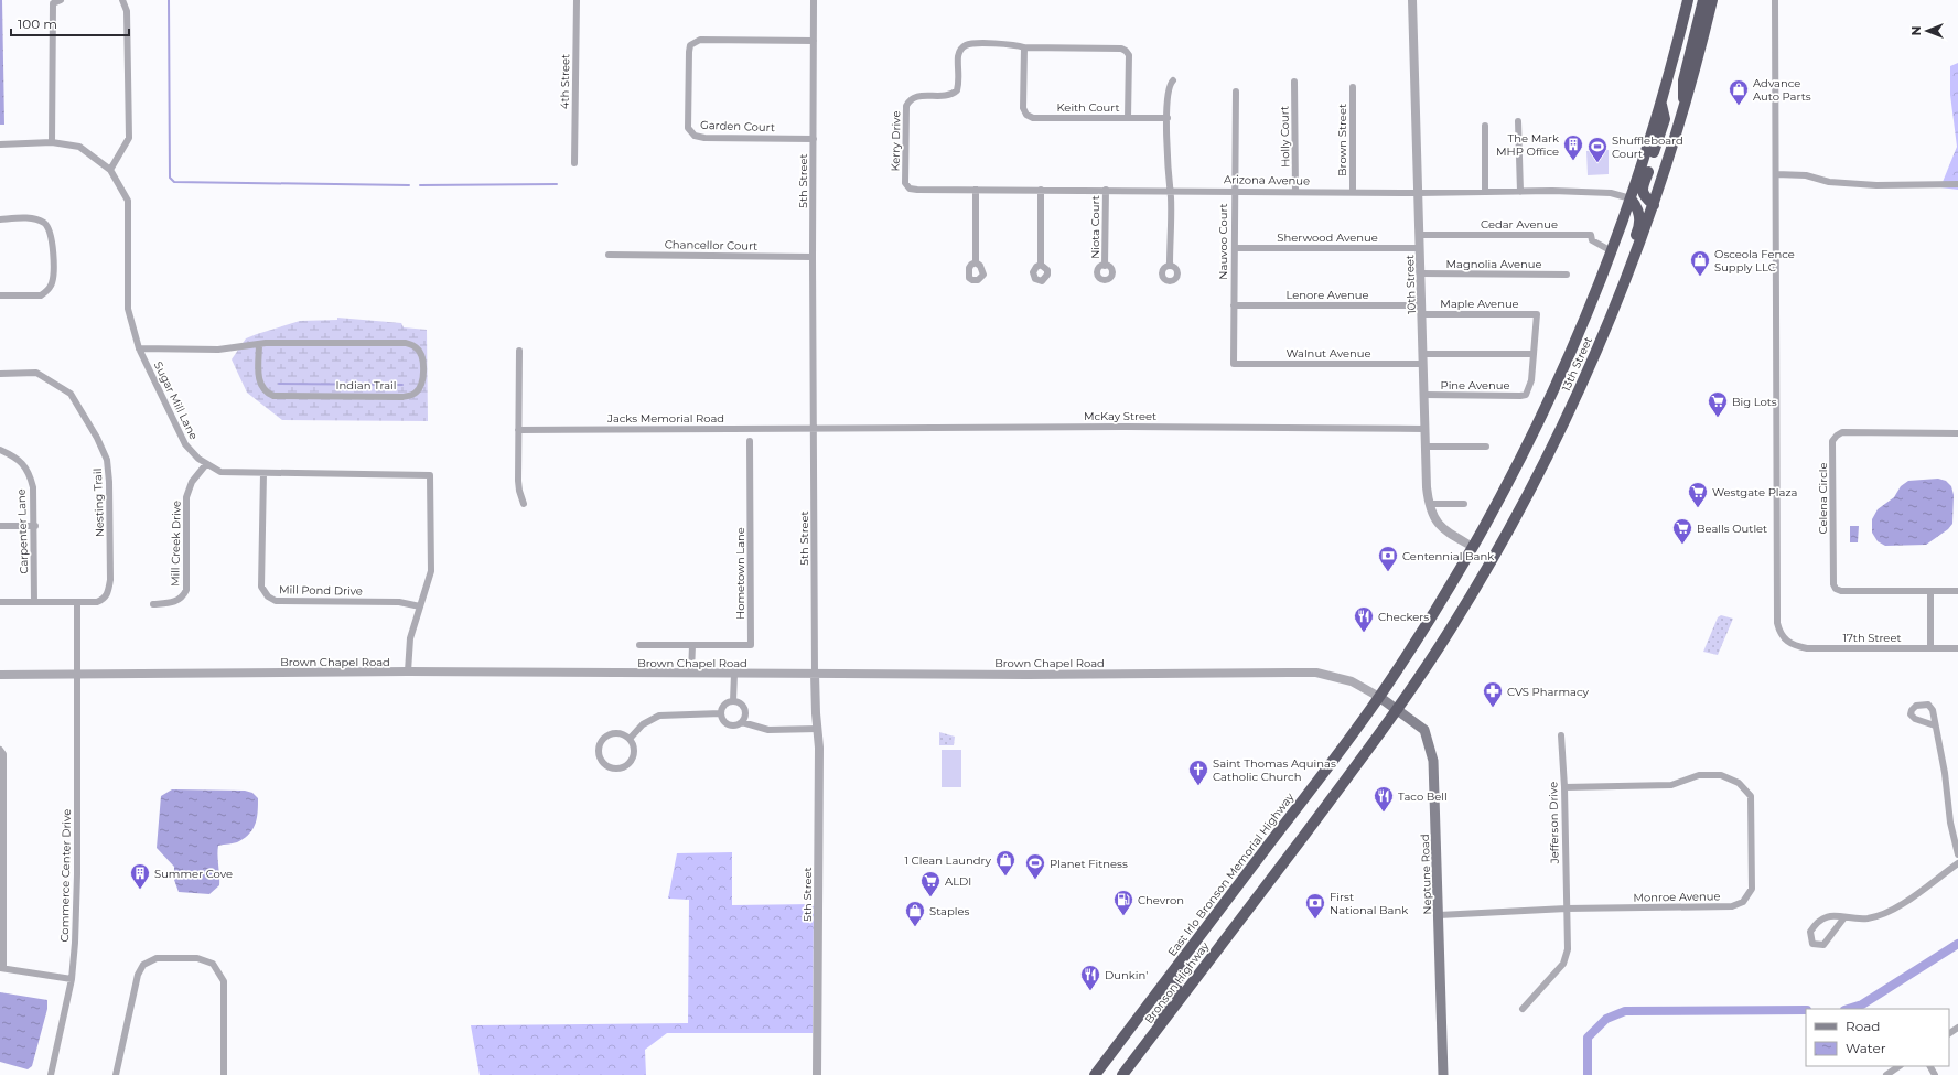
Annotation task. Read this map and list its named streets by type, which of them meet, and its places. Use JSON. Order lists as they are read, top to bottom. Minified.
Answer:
{"streets":{"highway":["13th Street","East Irlo Bronson Memorial Highway","Bronson Highway"],"main road":["Neptune Road"],"street":["4th Street","Keith Court","Garden Court","Holly Court","Brown Street","Kerry Drive","Arizona Avenue","5th Street","Cedar Avenue","Niota Court","Sherwood Avenue","Nauvoo Court","Chancellor Court","Magnolia Avenue","10th Street","Lenore Avenue","Maple Avenue","Walnut Avenue","Indian Trail","Pine Avenue","Sugar Mill Lane","McKay Street","Jacks Memorial Road","Celena Circle","Nesting Trail","Carpenter Lane","Mill Creek Drive","Hometown Lane","Mill Pond Drive","17th Street","Brown Chapel Road","Jefferson Drive","Commerce Center Drive","Monroe Avenue"]},"crossings":[["Keith Court","Kerry Drive"],["Garden Court","5th Street"],["Holly Court","Arizona Avenue"],["Brown Street","Arizona Avenue"],["Kerry Drive","Arizona Avenue"],["Arizona Avenue","Niota Court"],["Arizona Avenue","Nauvoo Court"],["Arizona Avenue","10th Street"],["Arizona Avenue","13th Street"],["5th Street","Chancellor Court"],["5th Street","McKay Street"],["5th Street","Jacks Memorial Road"],["5th Street","Brown Chapel Road"],["Cedar Avenue","10th Street"],["Cedar Avenue","13th Street"],["Sherwood Avenue","Nauvoo Court"],["Sherwood Avenue","10th Street"],["Nauvoo Court","Lenore Avenue"],["Nauvoo Court","Walnut Avenue"],["Magnolia Avenue","10th Street"],["10th Street","Lenore Avenue"],["10th Street","Maple Avenue"],["10th Street","Walnut Avenue"],["10th Street","13th Street"],["10th Street","Pine Avenue"],["10th Street","McKay Street"],["Lenore Avenue","Maple Avenue"],["Maple Avenue","Pine Avenue"],["13th Street","Brown Chapel Road"],["13th Street","East Irlo Bronson Memorial Highway"],["13th Street","Neptune Road"],["13th Street","Bronson Highway"],["Indian Trail","Sugar Mill Lane"],["Sugar Mill Lane","Mill Creek Drive"],["Sugar Mill Lane","Mill Pond Drive"],["Sugar Mill Lane","Brown Chapel Road"],["McKay Street","Jacks Memorial Road"],["Nesting Trail","Carpenter Lane"],["Brown Chapel Road","East Irlo Bronson Memorial Highway"],["Brown Chapel Road","Neptune Road"],["Brown Chapel Road","Commerce Center Drive"],["Jefferson Drive","Monroe Avenue"],["East Irlo Bronson Memorial Highway","Neptune Road"],["East Irlo Bronson Memorial Highway","Bronson Highway"],["Neptune Road","Monroe Avenue"],["Neptune Road","Bronson Highway"]],"places":{"shop":["Advance Auto Parts","Osceola Fence Supply LLC","1 Clean Laundry","Staples"],"building":["The Mark MHP Office","Summer Cove"],"sports":["Shuffleboard Court","Planet Fitness"],"supermarket":["Big Lots","Westgate Plaza","Bealls Outlet","ALDI"],"bank":["Centennial Bank","First National Bank"],"restaurant":["Checkers","Taco Bell","Dunkin'"],"pharmacy":["CVS Pharmacy"],"church":["Saint Thomas Aquinas Catholic Church"],"fuel station":["Chevron"]},"legend":["Road","Water"],"scale_bar":"100 m","north":"left"}
